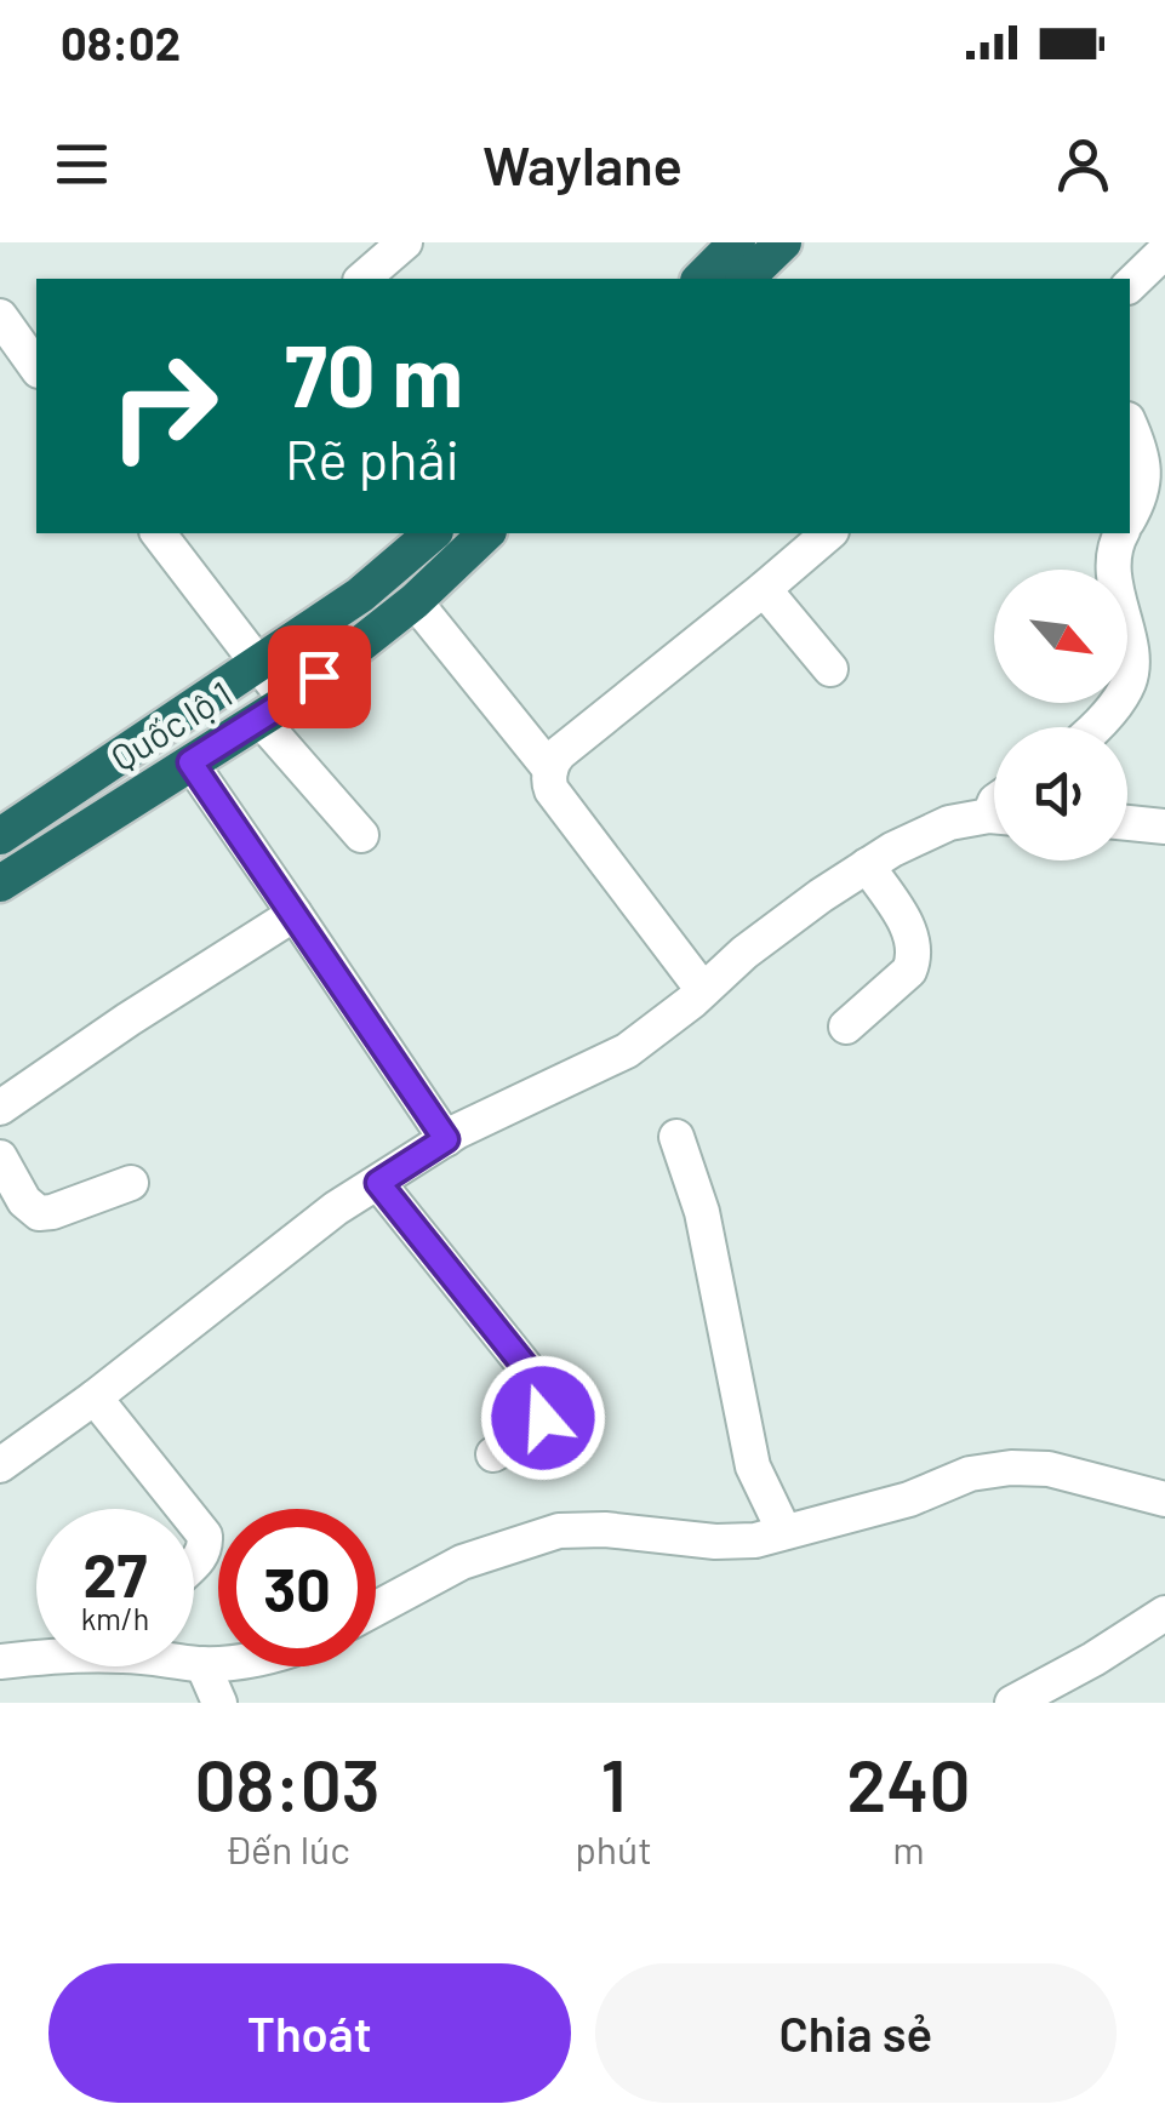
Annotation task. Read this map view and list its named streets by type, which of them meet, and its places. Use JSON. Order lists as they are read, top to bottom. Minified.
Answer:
{"streets":{"highway":["Quốc lộ 1"]},"north":"bottom right","page":{"status":"08:02","header":"Waylane","turn":["70 m","Rẽ phải"],"speed":"27 km/h","limit":"30","eta":["08:03","Đến lúc","1","phút","240","m"],"buttons":["Thoát","Chia sẻ"]}}
